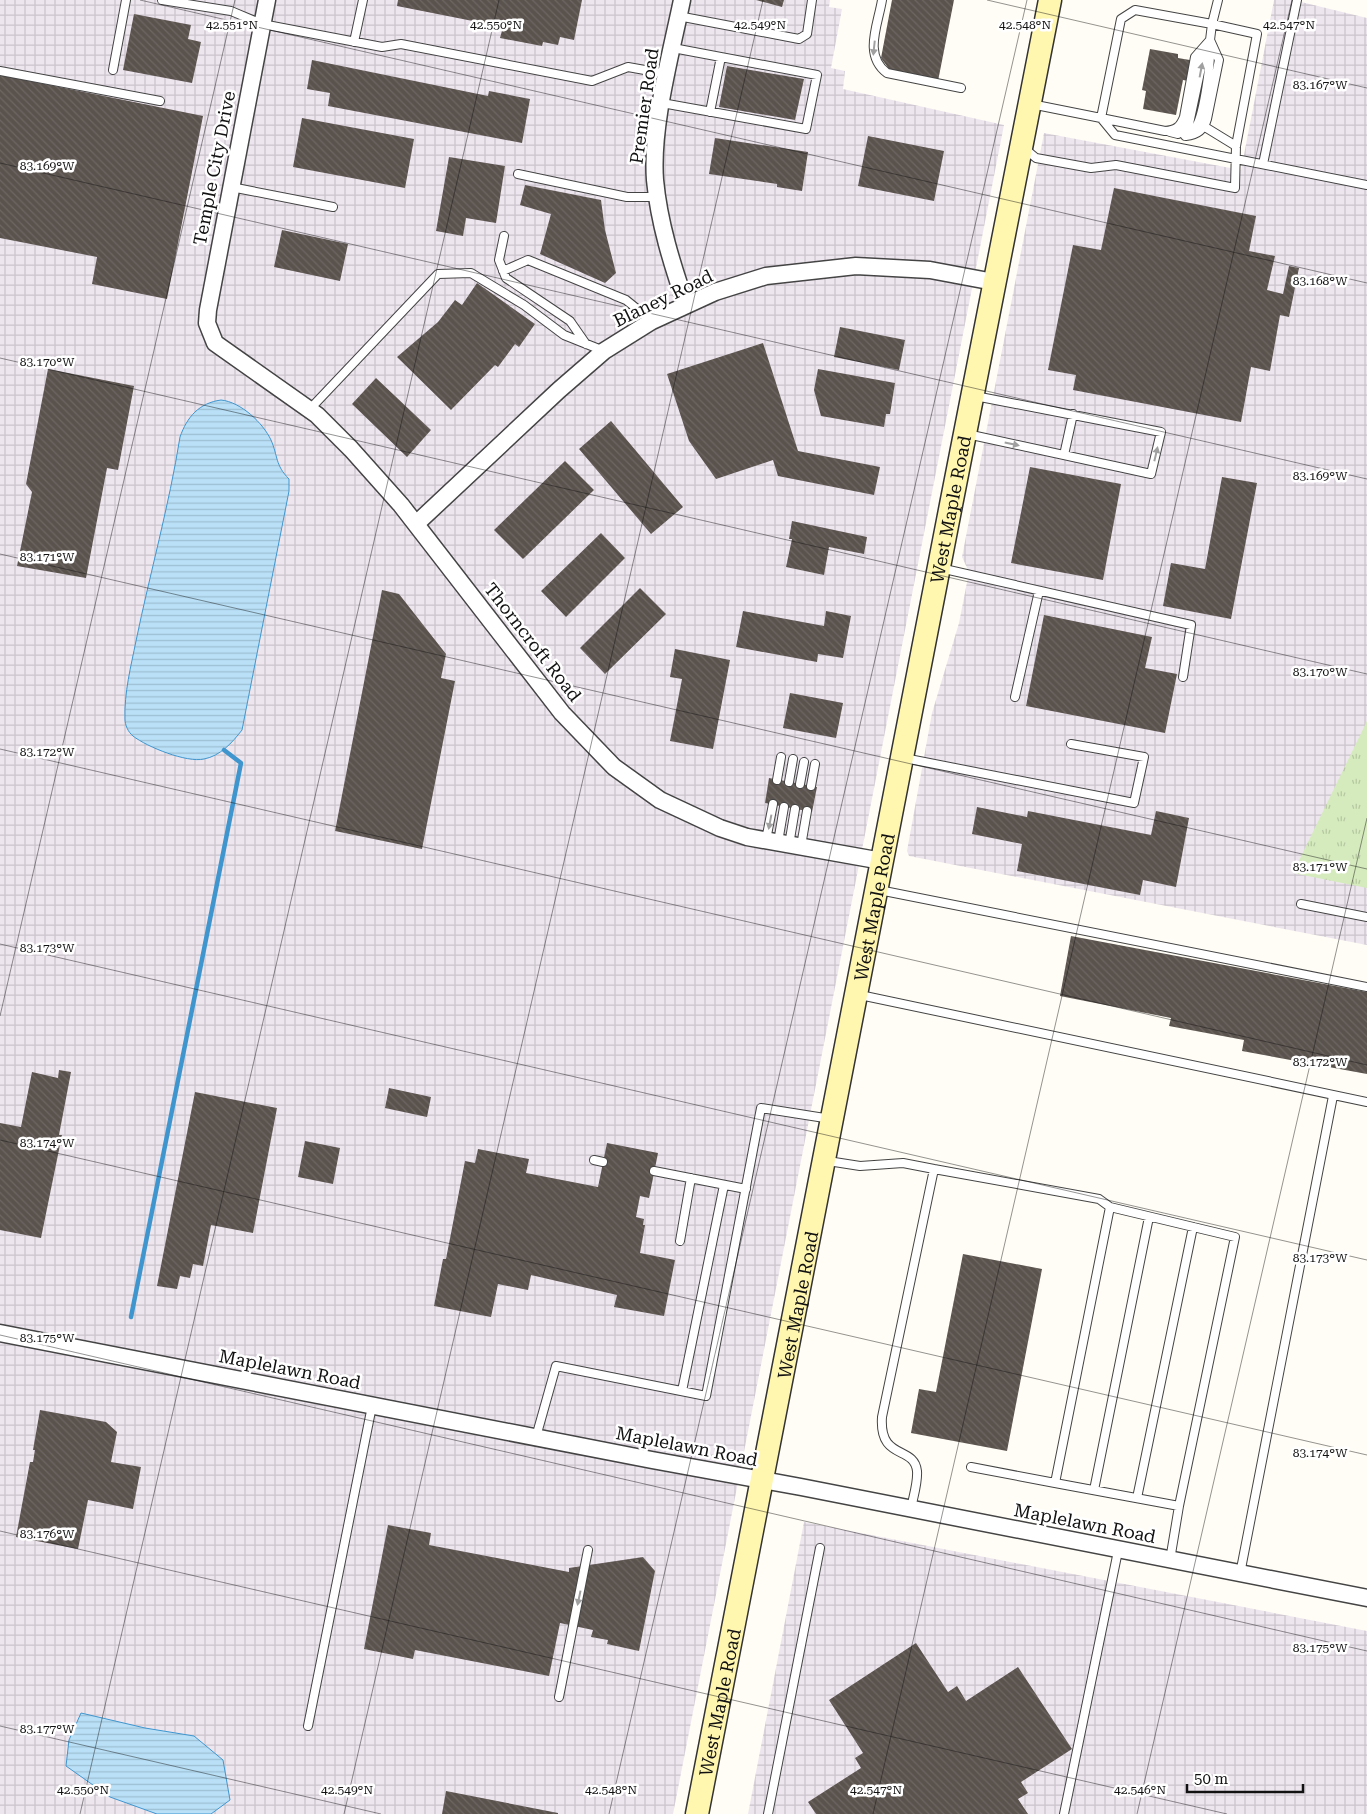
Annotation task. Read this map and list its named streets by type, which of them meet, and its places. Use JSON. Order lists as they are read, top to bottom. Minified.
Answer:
{"streets":{"main road":["West Maple Road"],"street":["Premier Road","Temple City Drive","Blaney Road","Thorncroft Road","Maplelawn Road"]},"crossings":[["Premier Road","Blaney Road"],["Temple City Drive","Thorncroft Road"],["Blaney Road","West Maple Road"],["Blaney Road","Thorncroft Road"],["West Maple Road","Thorncroft Road"],["West Maple Road","Maplelawn Road"]],"scale_bar":"50 m","coordinates":["42.551°N","42.550°N","42.549°N","42.548°N","42.547°N","83.167°W","83.169°W","83.168°W","83.170°W","83.171°W","83.172°W","83.173°W","83.174°W","83.175°W","83.176°W","83.177°W","42.546°N"]}
